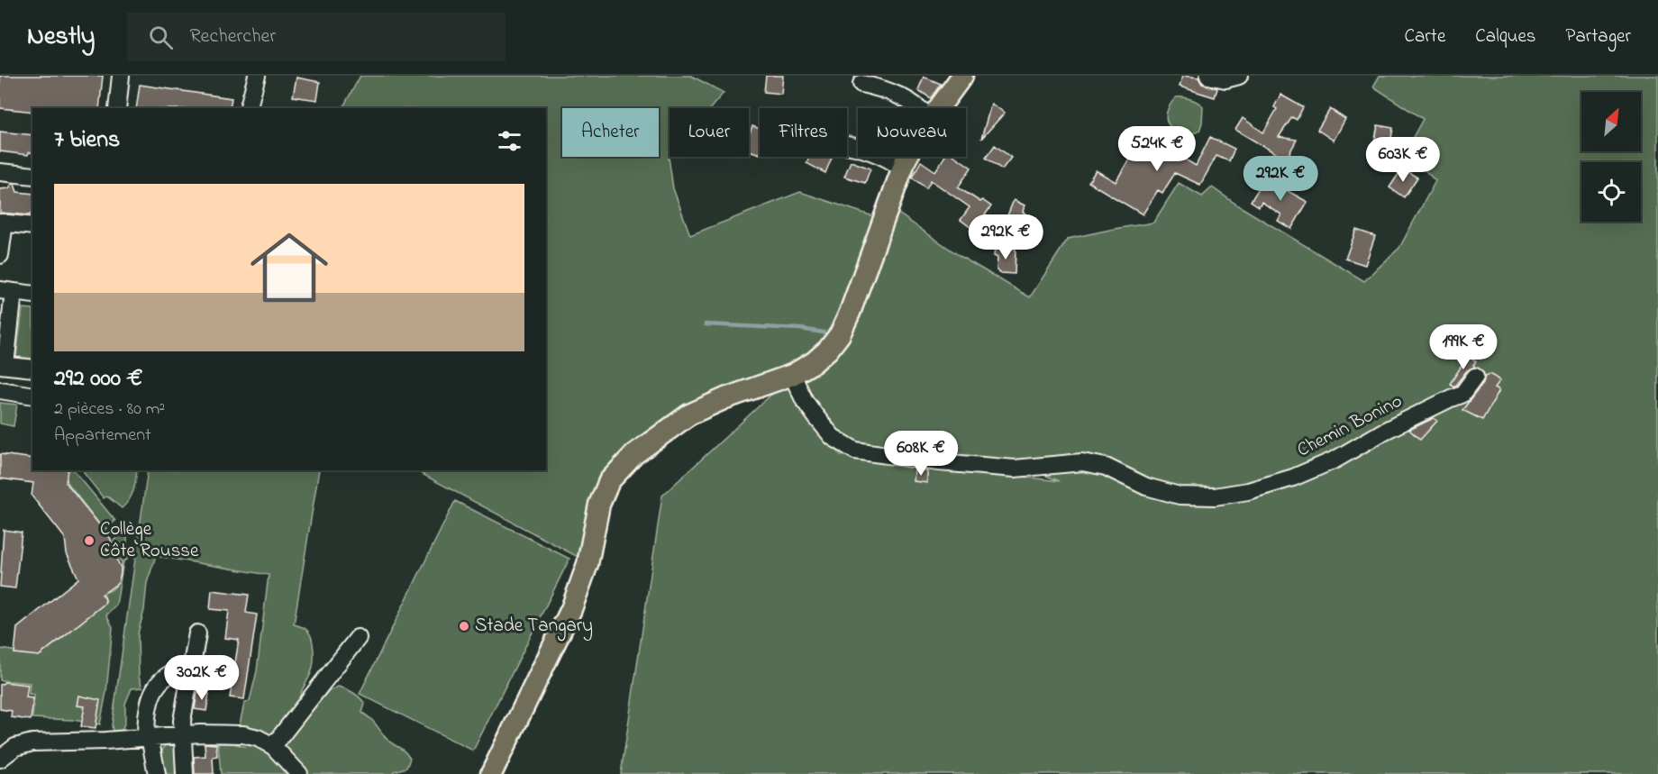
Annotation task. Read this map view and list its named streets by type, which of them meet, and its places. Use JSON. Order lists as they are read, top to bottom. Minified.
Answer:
{"streets":{"street":["Chemin Bonino"]},"places":["Collège Côte Rousse","Stade Tangary"],"north":"top right","page":{"header":"Nestly","search":"Rechercher","nav":["Carte","Calques","Partager"],"chip":["Acheter","Louer","Filtres","Nouveau"],"heading":"7 biens","price":["524K €","603K €","292K €","292K €","199K €","608K €","302K €"],"list":[{"name":"292 000 €","note":"2 pièces · 80 m² · Appartement"}]}}
